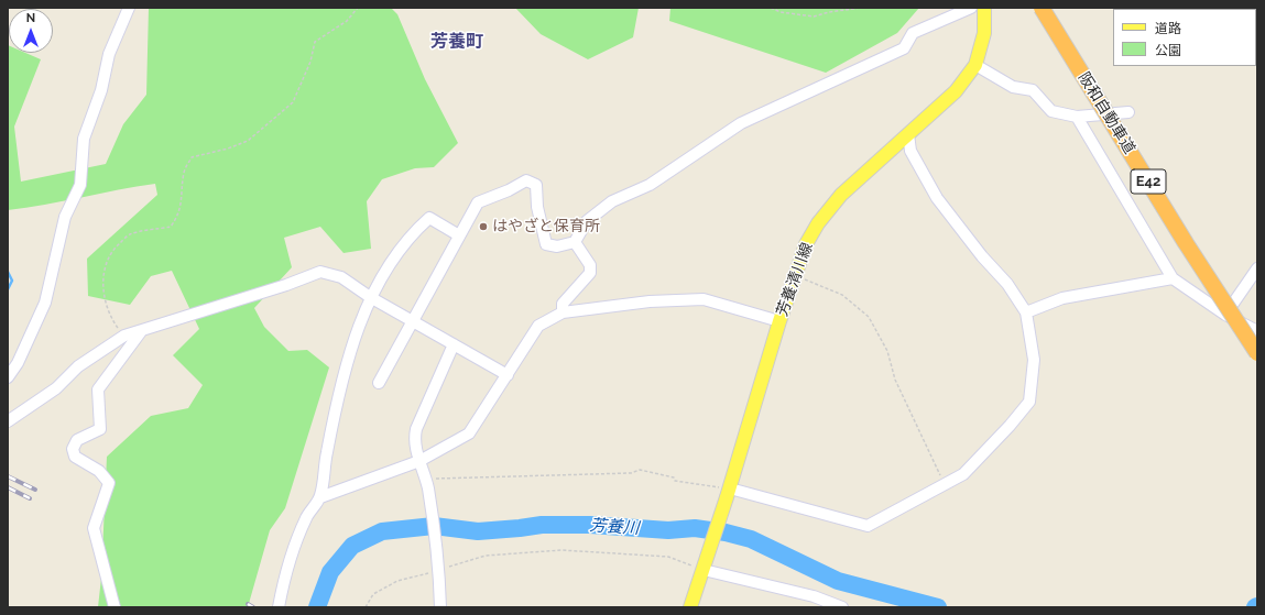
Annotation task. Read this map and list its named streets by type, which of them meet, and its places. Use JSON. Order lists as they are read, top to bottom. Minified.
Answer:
{"streets":{"highway":["阪和自動車道","E42"],"main road":["芳養清川線"]},"districts":["芳養町"],"water":["芳養川"],"places":["はやざと保育所"],"legend":["道路","公園"],"north":"top"}
